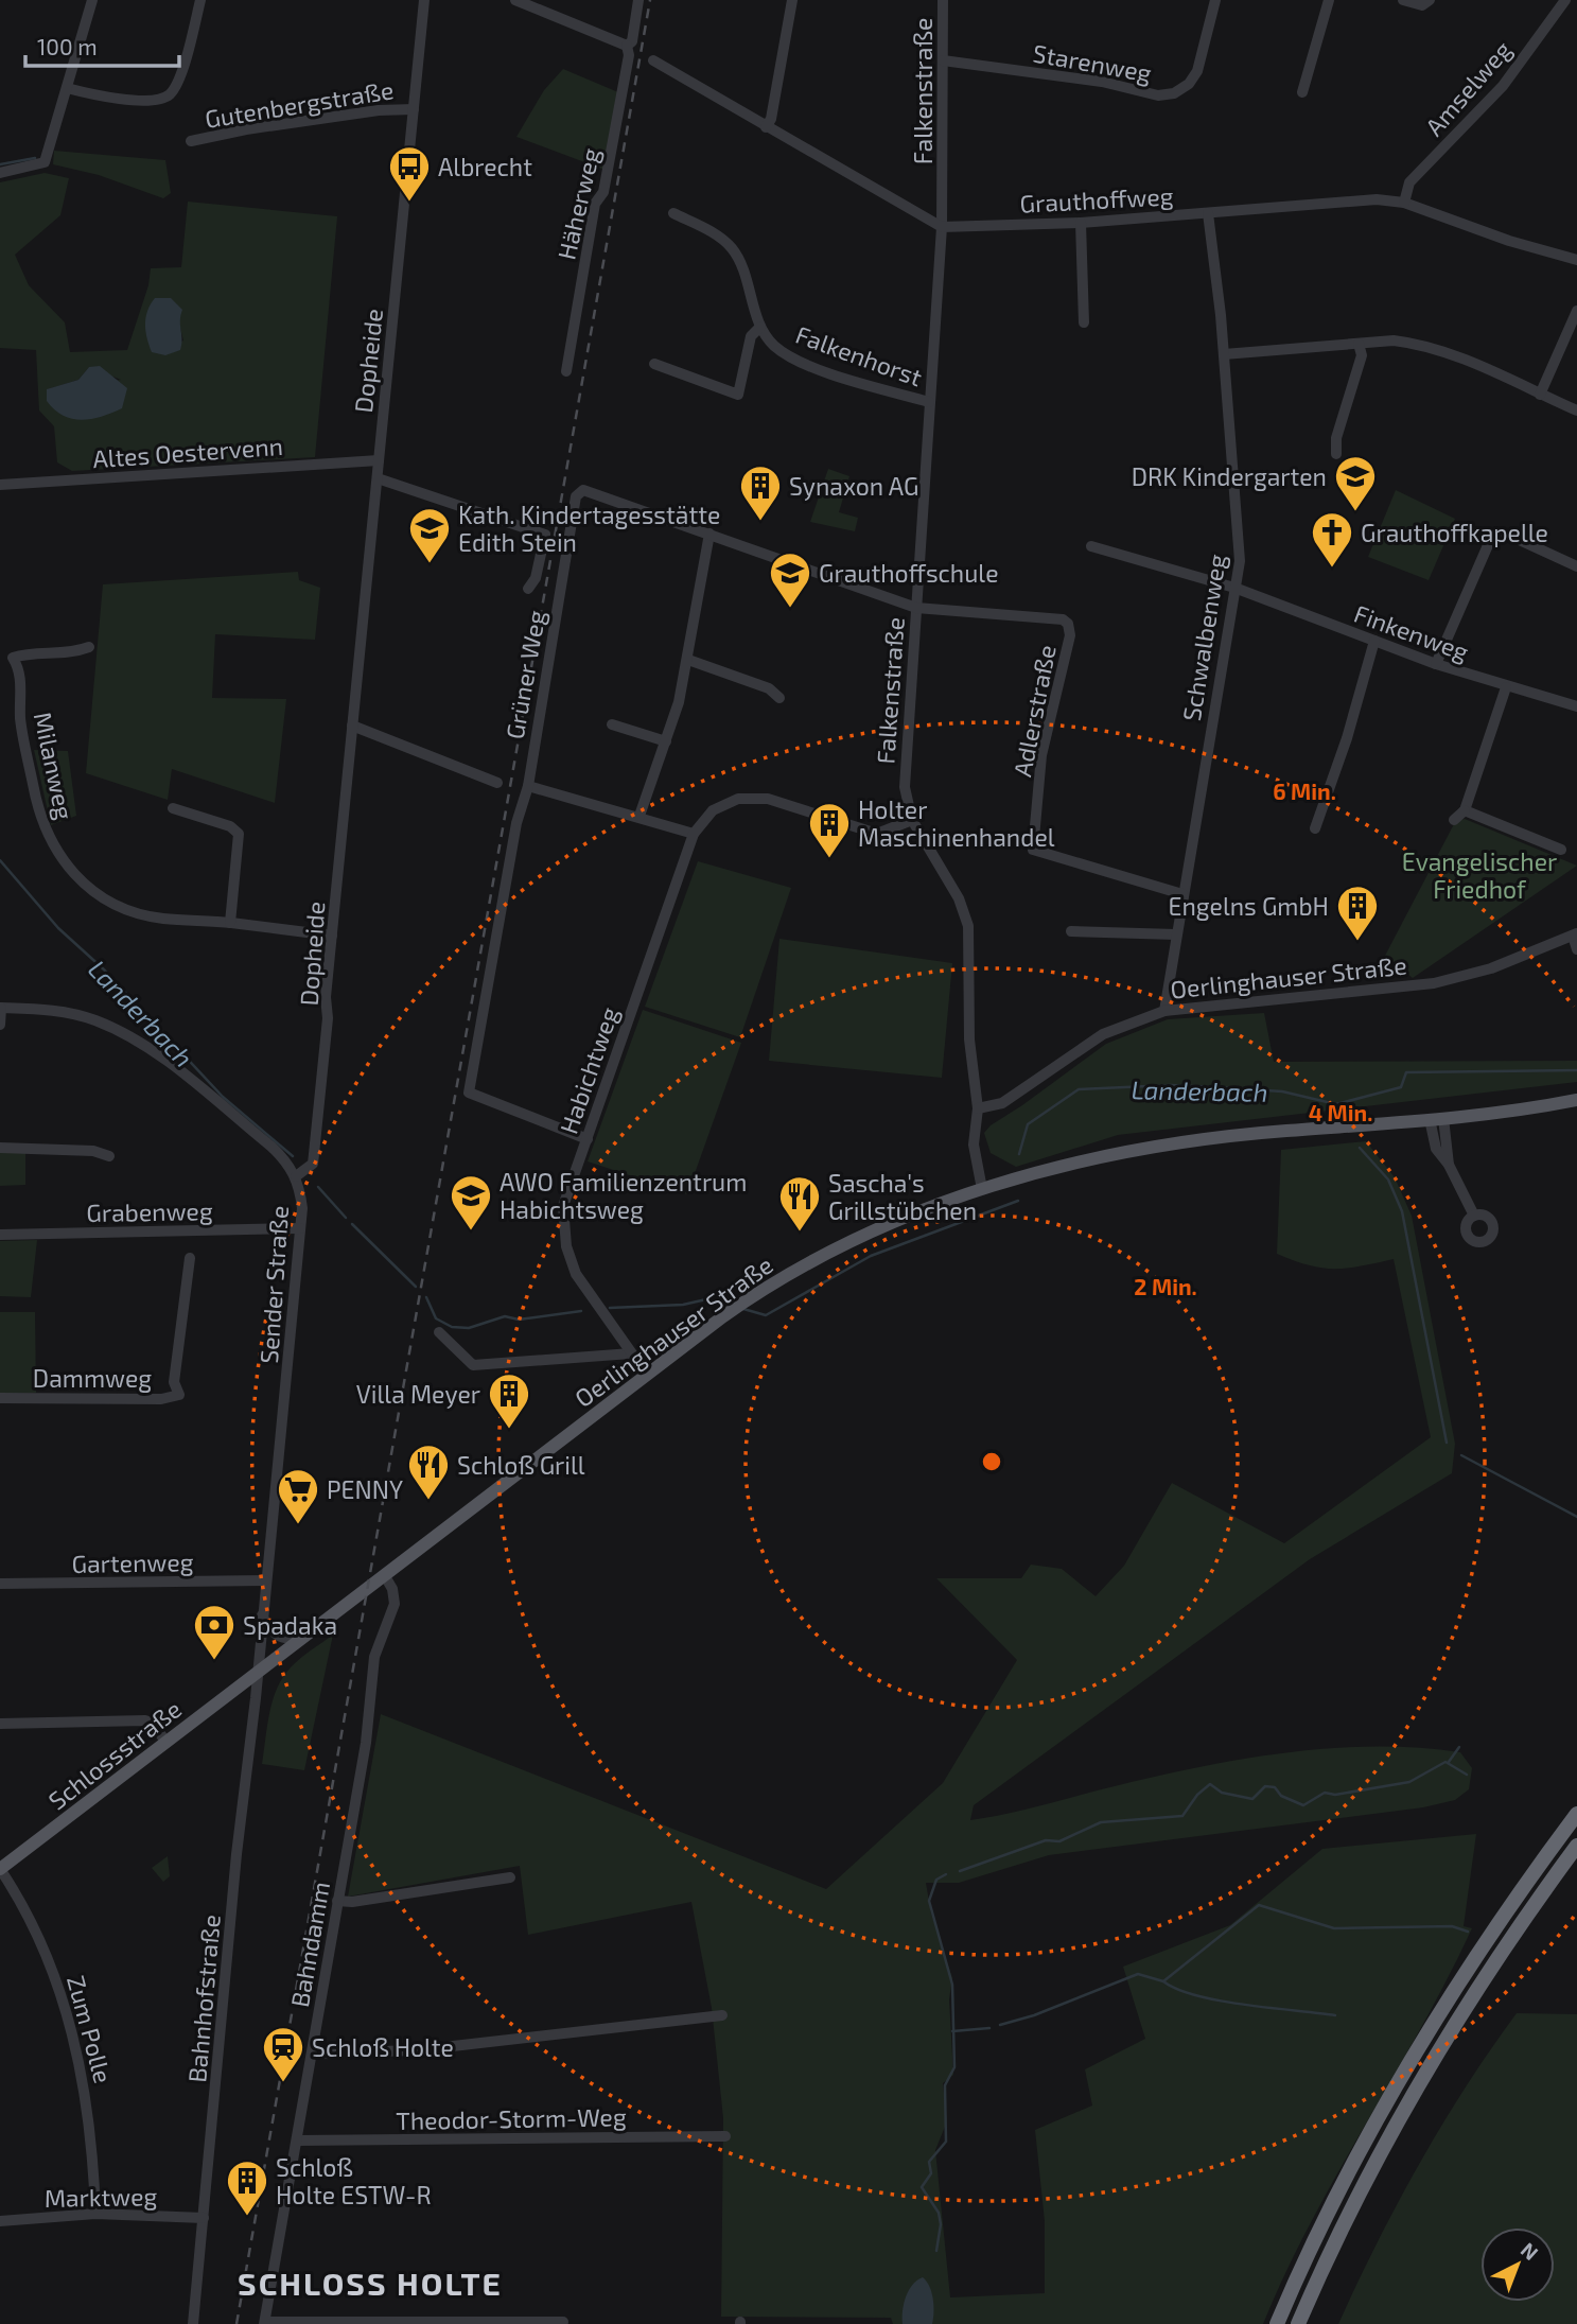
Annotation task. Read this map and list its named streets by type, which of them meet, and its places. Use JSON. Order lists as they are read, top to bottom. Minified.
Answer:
{"streets":{"main road":["Oerlinghauser Straße","Schlossstraße"],"street":["Starenweg","Amselweg","Falkenstraße","Gutenbergstraße","Grauthoffweg","Häherweg","Falkenhorst","Dopheide","Altes Oestervenn","Finkenweg","Schwalbenweg","Grüner Weg","Adlerstraße","Milanweg","Habichtweg","Grabenweg","Sender Straße","Dammweg","Gartenweg","Bahndamm","Bahnhofstraße","Zum Polle","Theodor-Storm-Weg","Marktweg"]},"crossings":[["Starenweg","Falkenstraße"],["Amselweg","Grauthoffweg"],["Falkenstraße","Grauthoffweg"],["Falkenstraße","Falkenhorst"],["Falkenstraße","Grüner Weg"],["Falkenstraße","Adlerstraße"],["Falkenstraße","Oerlinghauser Straße"],["Falkenstraße","Habichtweg"],["Gutenbergstraße","Dopheide"],["Grauthoffweg","Schwalbenweg"],["Dopheide","Altes Oestervenn"],["Dopheide","Milanweg"],["Dopheide","Sender Straße"],["Finkenweg","Schwalbenweg"],["Schwalbenweg","Adlerstraße"],["Schwalbenweg","Oerlinghauser Straße"],["Grüner Weg","Adlerstraße"],["Grüner Weg","Habichtweg"],["Oerlinghauser Straße","Habichtweg"],["Oerlinghauser Straße","Sender Straße"],["Oerlinghauser Straße","Schlossstraße"],["Oerlinghauser Straße","Bahndamm"],["Oerlinghauser Straße","Bahnhofstraße"],["Grabenweg","Sender Straße"],["Sender Straße","Gartenweg"],["Sender Straße","Schlossstraße"],["Sender Straße","Bahnhofstraße"],["Schlossstraße","Bahnhofstraße"],["Schlossstraße","Zum Polle"],["Bahndamm","Theodor-Storm-Weg"],["Bahnhofstraße","Marktweg"],["Zum Polle","Marktweg"]],"districts":["SCHLOSS HOLTE"],"water":["Landerbach"],"parks":["Evangelischer Friedhof"],"places":{"bus stop":["Albrecht"],"school or university":["DRK Kindergarten","Kath. Kindertagesstätte Edith Stein","Grauthoffschule","AWO Familienzentrum Habichtsweg"],"building":["Synaxon AG","Holter Maschinenhandel","Engelns GmbH","Villa Meyer","Schloß Holte ESTW-R"],"church":["Grauthoffkapelle"],"restaurant":["Sascha's Grillstübchen","Schloß Grill"],"supermarket":["PENNY"],"bank":["Spadaka"],"station":["Schloß Holte"]},"scale_bar":"100 m","north":"top right","rings":["6 Min.","4 Min.","2 Min."]}
